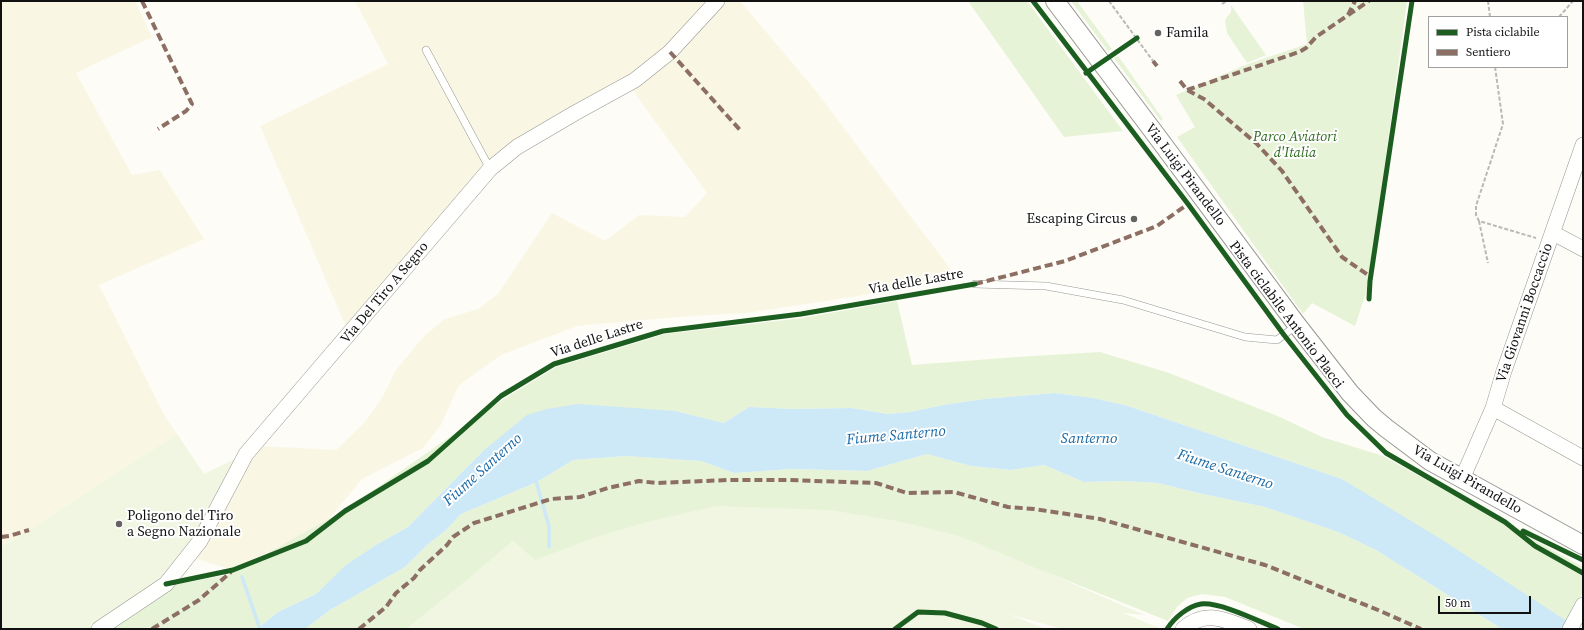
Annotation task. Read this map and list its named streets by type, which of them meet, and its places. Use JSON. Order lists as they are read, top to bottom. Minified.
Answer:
{"streets":{"street":["Via Luigi Pirandello","Via Del Tiro A Segno","Via Giovanni Boccaccio"],"lane":["Via delle Lastre"],"cycle path":["Pista ciclabile Antonio Placci"]},"crossings":[["Via Luigi Pirandello","Via delle Lastre"],["Via Luigi Pirandello","Via Giovanni Boccaccio"]],"water":["Fiume Santerno","Santerno"],"parks":["Parco Aviatori d'Italia"],"places":["Famila","Escaping Circus","Poligono del Tiro a Segno Nazionale"],"legend":["Pista ciclabile","Sentiero"],"scale_bar":"50 m"}
